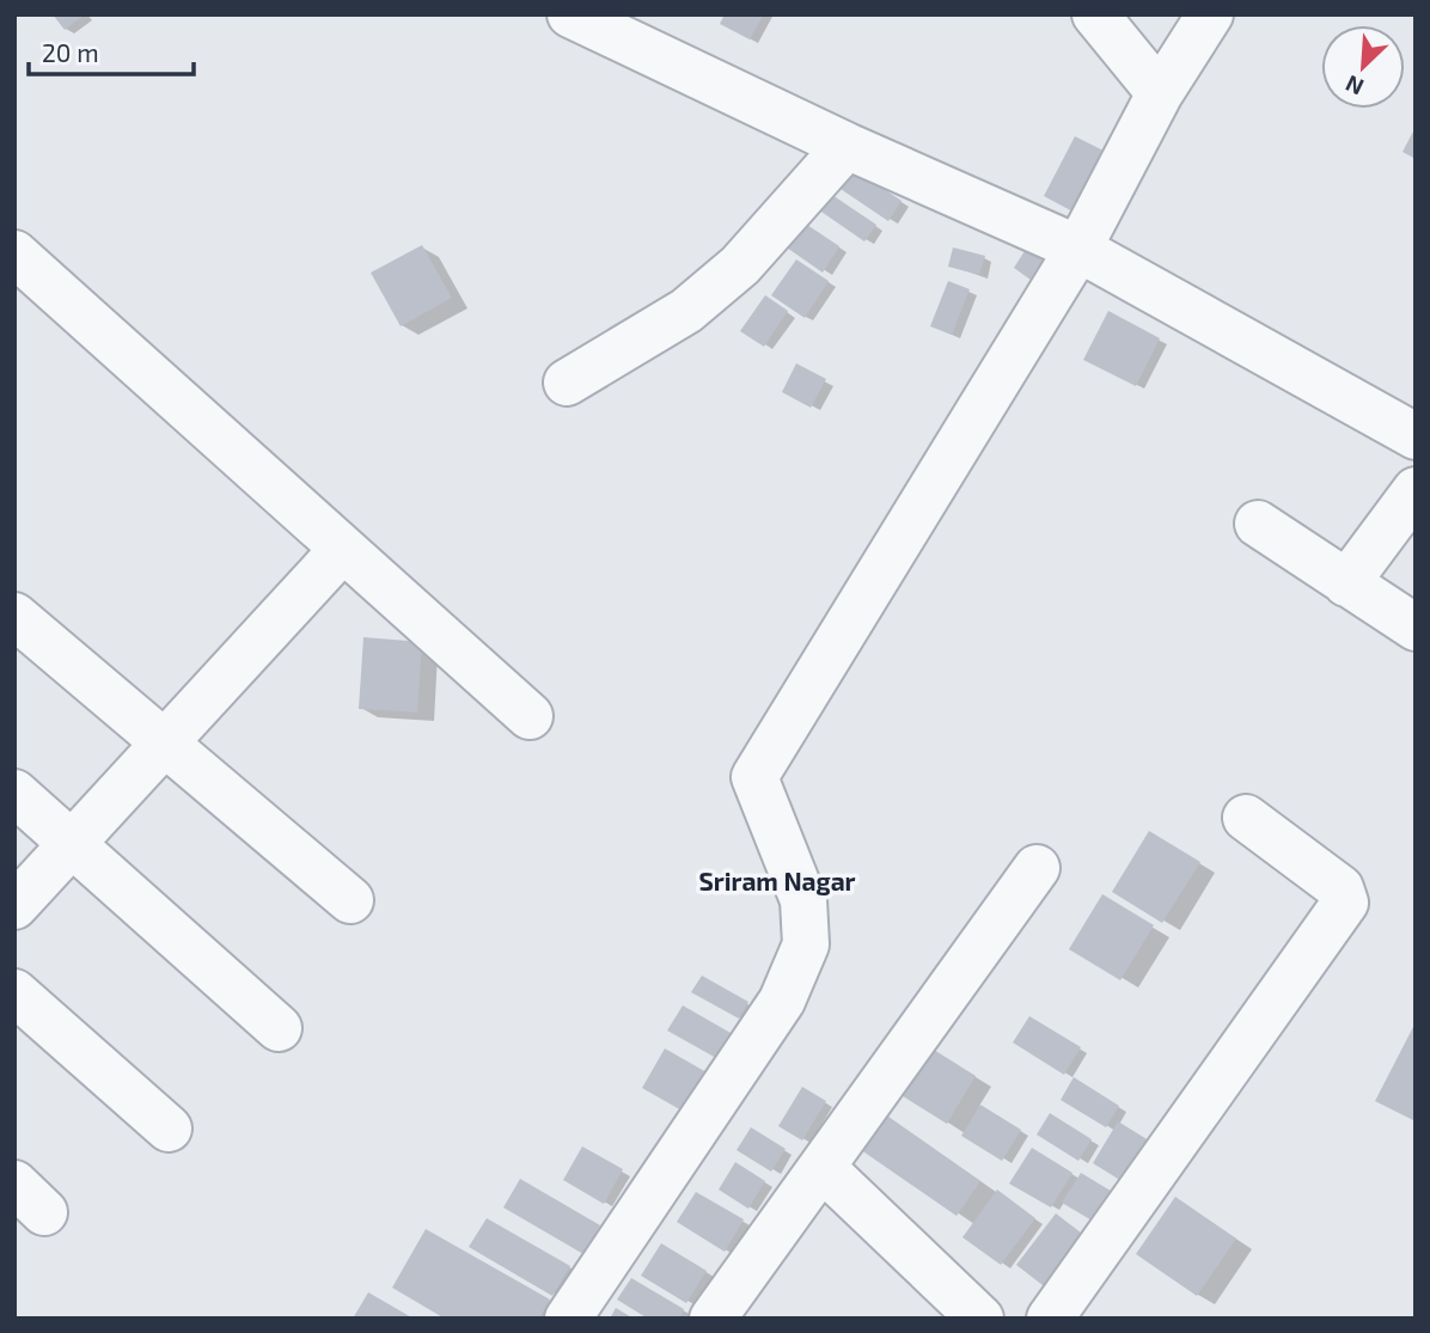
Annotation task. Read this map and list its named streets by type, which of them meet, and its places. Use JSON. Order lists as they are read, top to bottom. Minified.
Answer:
{"districts":["Sriram Nagar"],"scale_bar":"20 m","north":"bottom left"}
